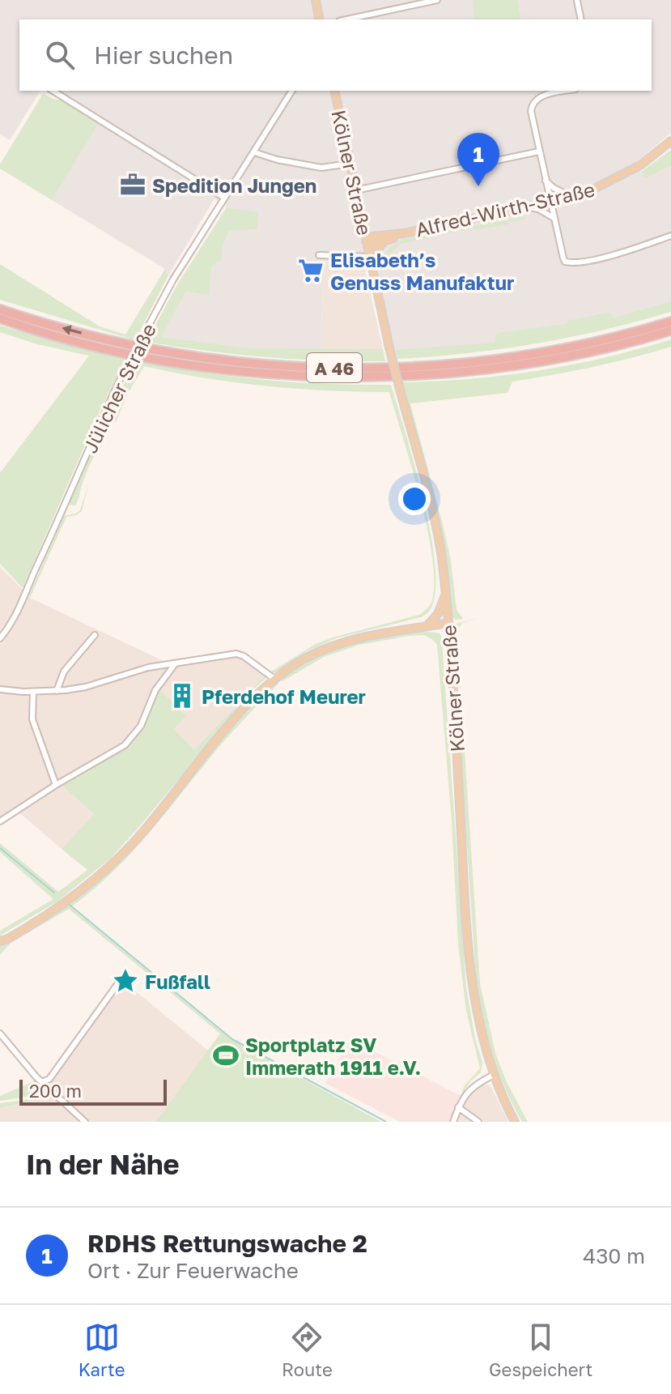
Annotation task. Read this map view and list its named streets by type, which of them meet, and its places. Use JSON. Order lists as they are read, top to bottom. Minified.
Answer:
{"streets":{"highway":["A 46"],"main road":["Kölner Straße","Alfred-Wirth-Straße"],"street":["Jülicher Straße"]},"crossings":[["Kölner Straße","Alfred-Wirth-Straße"]],"places":{"office":["Spedition Jungen"],"supermarket":["Elisabeth’s Genuss Manufaktur"],"building":["Pferdehof Meurer"],"place":["Fußfall"],"sports":["Sportplatz SV Immerath 1911 e.V."]},"scale_bar":"200 m","page":{"search":"Hier suchen","pins":"1","scale":"200 m","heading":"In der Nähe","list":[{"mark":"1","name":"RDHS Rettungswache 2","note":"Ort · Zur Feuerwache","value":"430 m"}],"nav":["Karte","Route","Gespeichert"]}}
